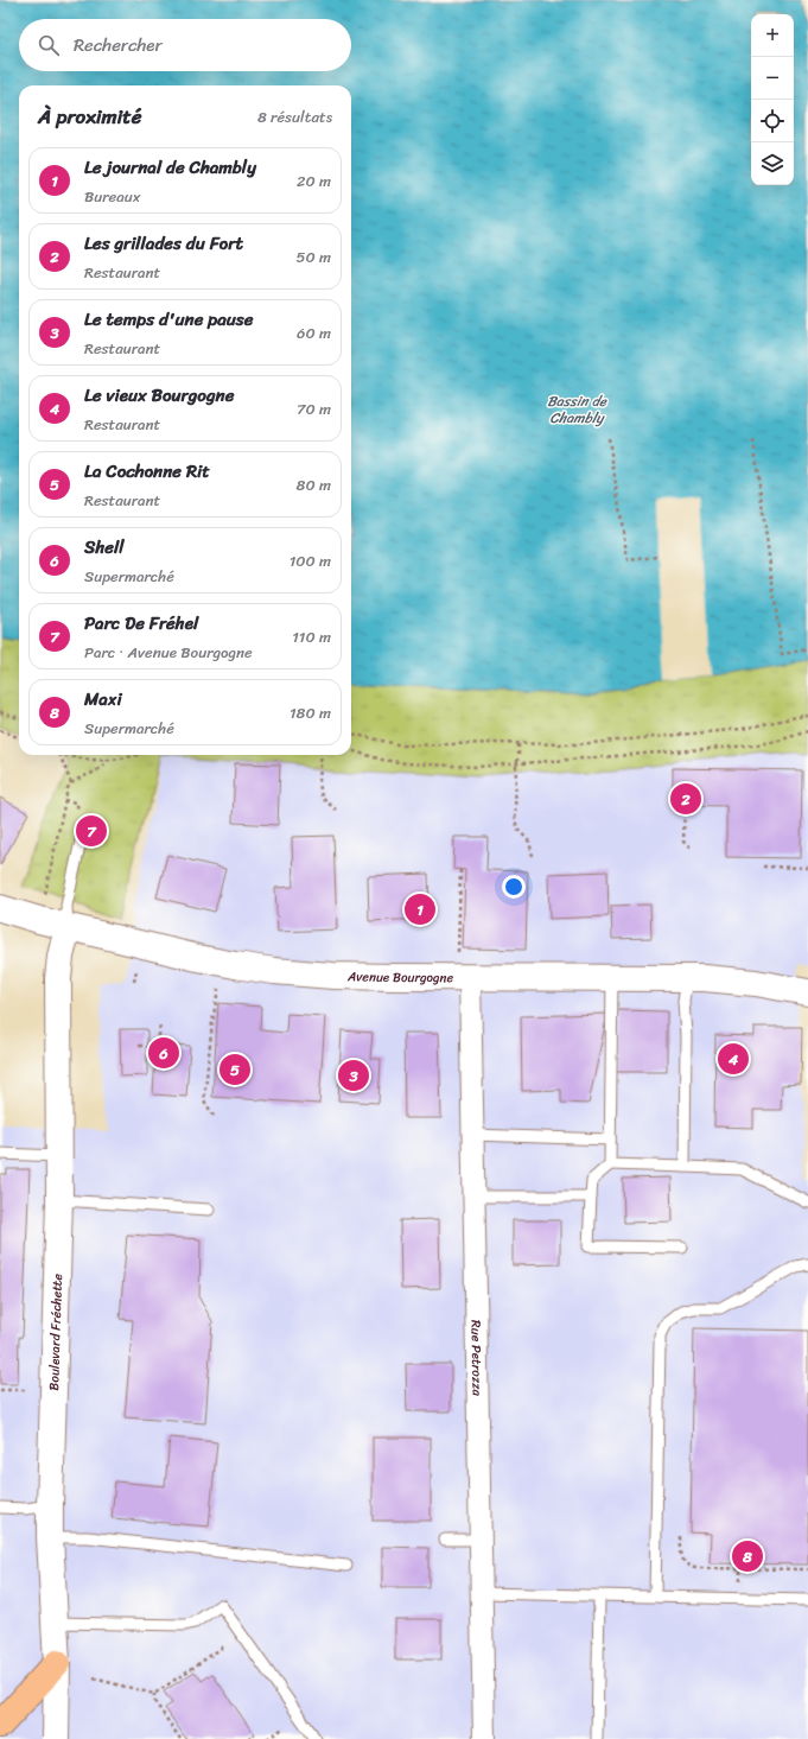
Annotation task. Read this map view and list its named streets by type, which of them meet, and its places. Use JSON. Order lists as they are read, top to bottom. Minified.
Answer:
{"streets":{"street":["Avenue Bourgogne","Boulevard Fréchette","Rue Petrozza"]},"crossings":[["Avenue Bourgogne","Boulevard Fréchette"],["Avenue Bourgogne","Rue Petrozza"]],"water":["Bassin de Chambly"],"page":{"map_buttons":["+","−"],"search":"Rechercher","heading":["À proximité","8 résultats"],"list":[{"mark":"1","name":"Le journal de Chambly","note":"Bureaux","value":"20 m"},{"mark":"2","name":"Les grillades du Fort","note":"Restaurant","value":"50 m"},{"mark":"3","name":"Le temps d'une pause","note":"Restaurant","value":"60 m"},{"mark":"4","name":"Le vieux Bourgogne","note":"Restaurant","value":"70 m"},{"mark":"5","name":"La Cochonne Rit","note":"Restaurant","value":"80 m"},{"mark":"6","name":"Shell","note":"Supermarché","value":"100 m"},{"mark":"7","name":"Parc De Fréhel","note":"Parc · Avenue Bourgogne","value":"110 m"},{"mark":"8","name":"Maxi","note":"Supermarché","value":"180 m"}],"pins":["2","7","1","6","4","5","3","8"]}}
